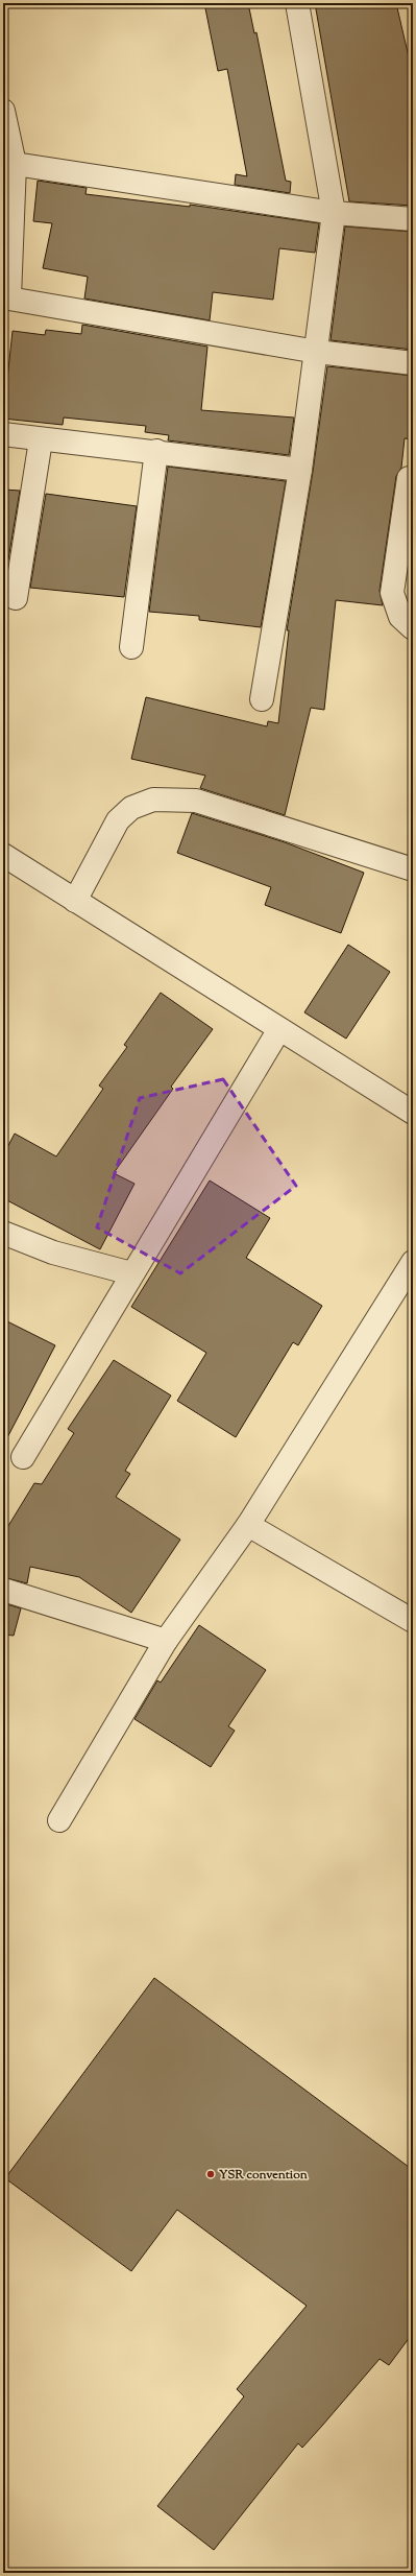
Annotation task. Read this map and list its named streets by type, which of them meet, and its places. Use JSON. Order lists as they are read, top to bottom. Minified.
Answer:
{"places":["YSR convention"]}
